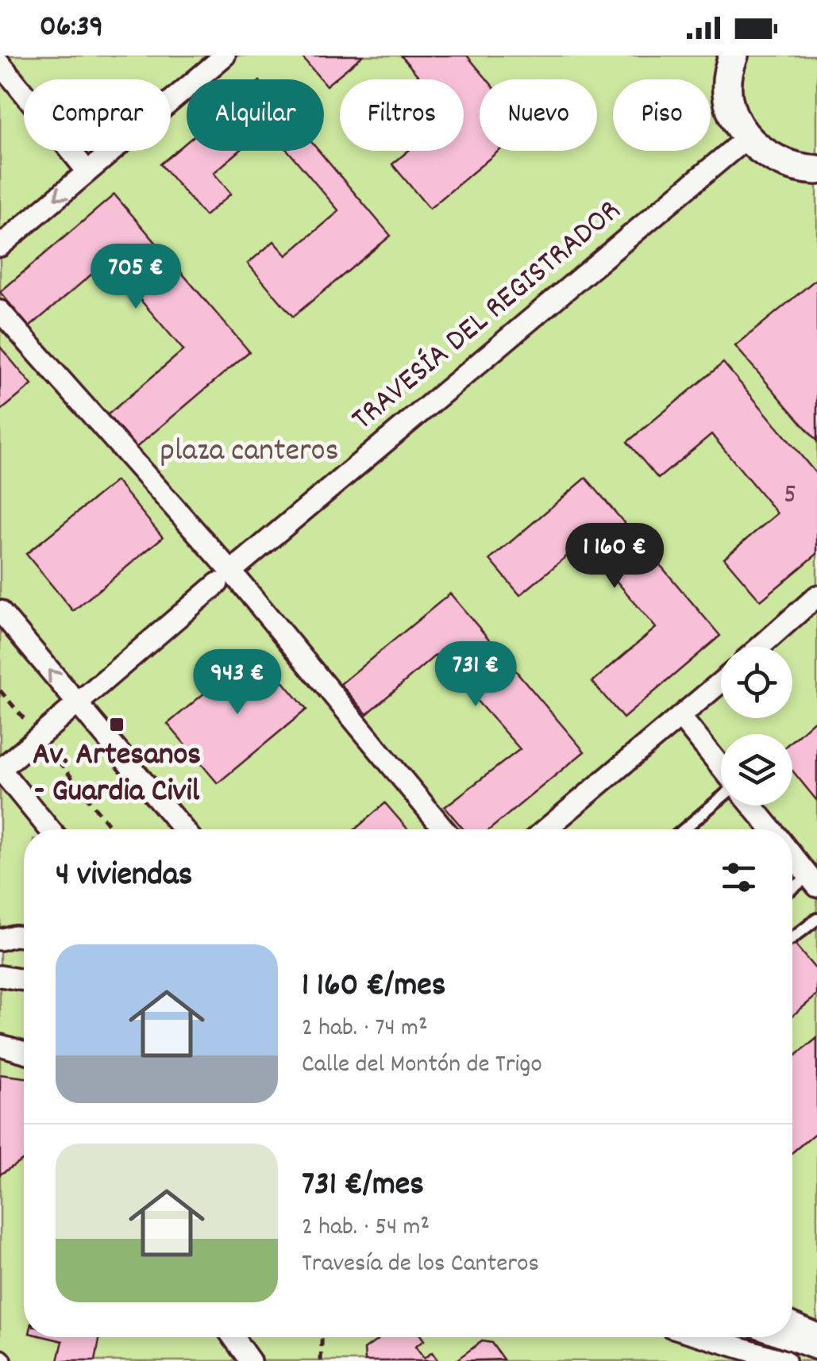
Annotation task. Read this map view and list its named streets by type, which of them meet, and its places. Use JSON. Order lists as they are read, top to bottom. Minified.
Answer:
{"streets":{"street":["TRAVESÍA DEL REGISTRADOR"]},"parks":["plaza canteros"],"places":{"transit":["Av. Artesanos - Guardia Civil"]},"house_numbers":["5"],"page":{"status":"06:39","chip":["Comprar","Alquilar","Filtros","Nuevo","Piso"],"price":["705 €","1 160 €","731 €","943 €"],"heading":"4 viviendas","list":[{"name":"1 160 €/mes","note":"2 hab. · 74 m² · Calle del Montón de Trigo"},{"name":"731 €/mes","note":"2 hab. · 54 m² · Travesía de los Canteros"}]}}
